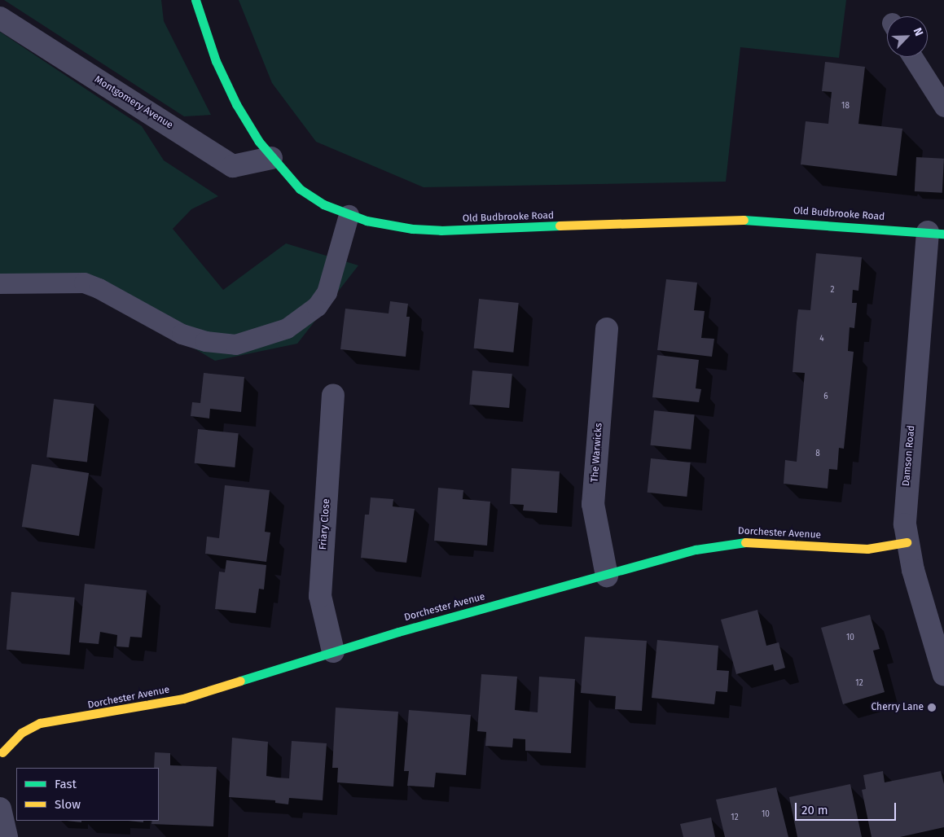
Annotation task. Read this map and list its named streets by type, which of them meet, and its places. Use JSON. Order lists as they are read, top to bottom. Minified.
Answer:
{"streets":{"street":["Montgomery Avenue","Old Budbrooke Road","The Warwicks","Damson Road","Friary Close","Dorchester Avenue"]},"crossings":[["Montgomery Avenue","Old Budbrooke Road"],["Old Budbrooke Road","Damson Road"],["The Warwicks","Dorchester Avenue"],["Damson Road","Dorchester Avenue"],["Friary Close","Dorchester Avenue"]],"places":["Cherry Lane"],"house_numbers":["18","2","4","6","8","10","12","10","12"],"legend":["Fast","Slow"],"scale_bar":"20 m","north":"top right"}
